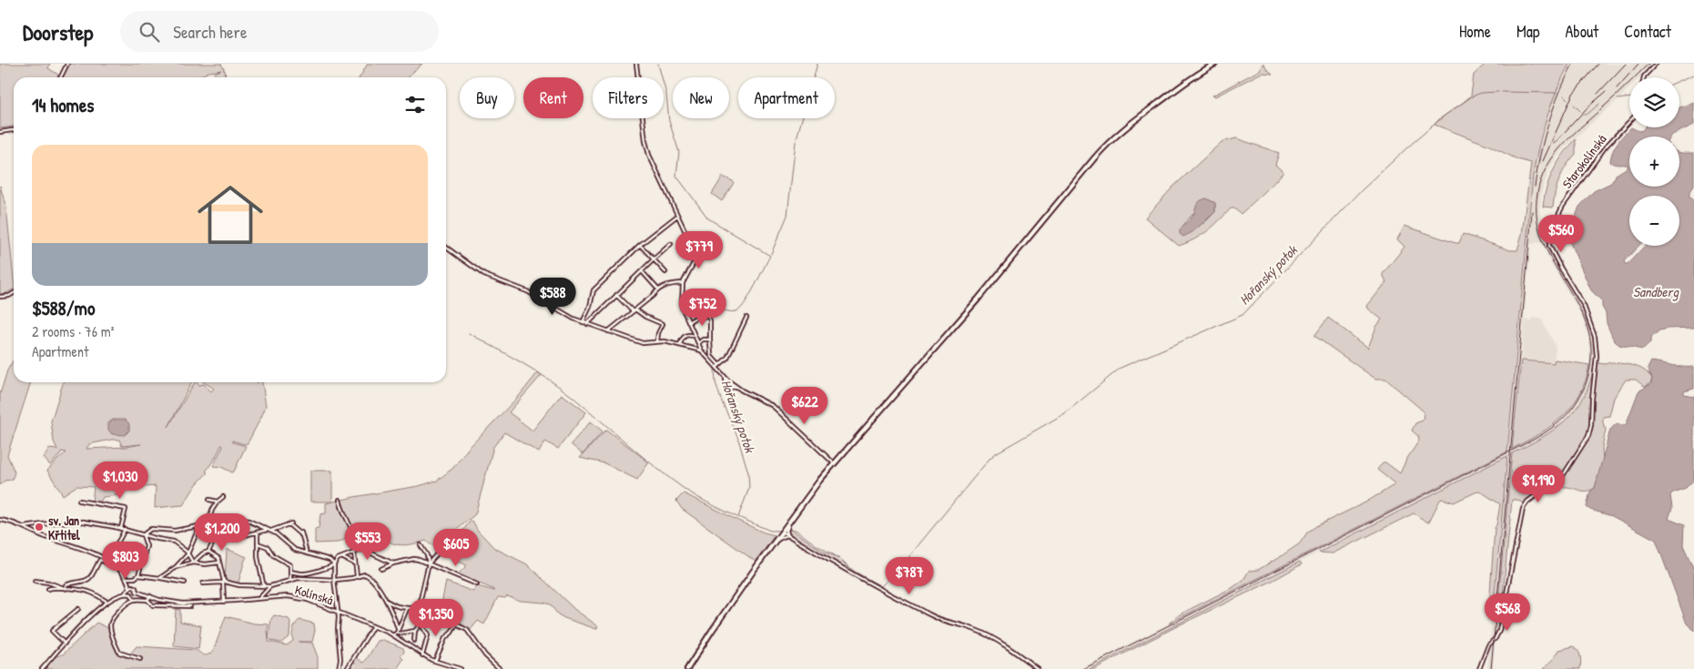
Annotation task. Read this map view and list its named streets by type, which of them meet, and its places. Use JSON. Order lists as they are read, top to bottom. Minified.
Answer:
{"streets":{"street":["Starokolínská","Kolínská"]},"water":["Hořanský potok","Sandberg"],"places":["sv. Jan Křtitel"],"page":{"header":"Doorstep","search":"Search here","nav":["Home","Map","About","Contact"],"map_buttons":["+","−"],"chip":["Buy","Rent","Filters","New","Apartment"],"heading":"14 homes","list":[{"name":"$588/mo","note":"2 rooms · 76 m² · Apartment"}],"price":["$560","$779","$588","$752","$622","$1,030","$1,190","$1,200","$553","$605","$803","$787","$568","$1,350"]}}
